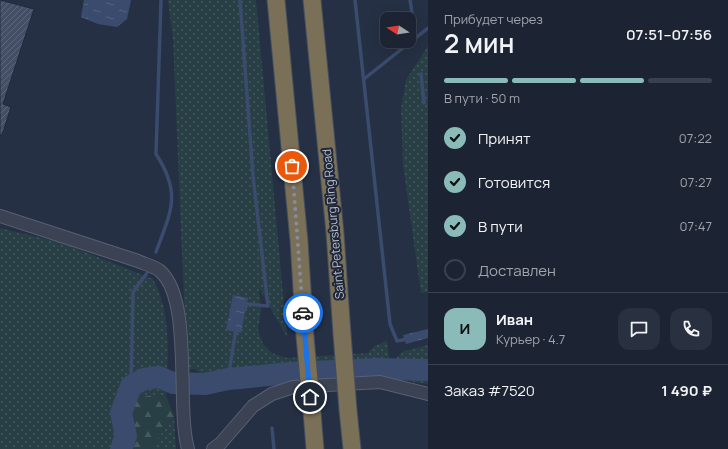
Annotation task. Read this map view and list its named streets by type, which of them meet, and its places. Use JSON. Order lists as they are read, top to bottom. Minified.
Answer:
{"streets":{"highway":["Saint Petersburg Ring Road"]},"north":"left","page":{"heading":["2 мин","Прибудет через","07:51–07:56"],"panel":["Иван","Курьер · 4.7","Заказ #7520","1 490 ₽"],"bar":"В пути · 50 m","list":[["Принят","07:22"],["Готовится","07:27"],["В пути","07:47"],"Доставлен"],"round":"И"}}
